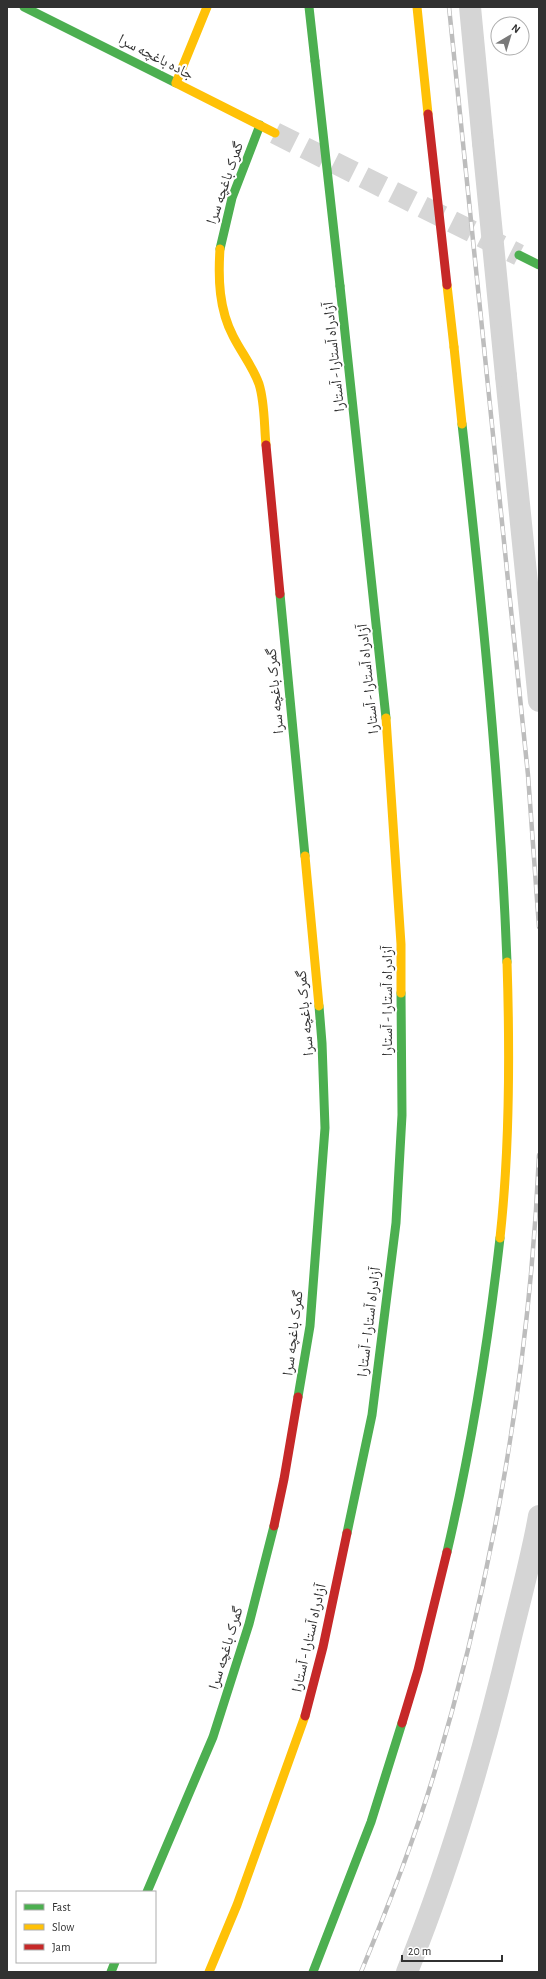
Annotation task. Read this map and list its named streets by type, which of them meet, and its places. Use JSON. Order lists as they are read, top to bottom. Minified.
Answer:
{"streets":{"main road":["جاده باغچه سرا","گمرک باغچه سرا","آزادراه آستارا - آستارا"]},"crossings":[["جاده باغچه سرا","گمرک باغچه سرا"]],"legend":["Fast","Slow","Jam"],"scale_bar":"20 m","north":"top right"}
